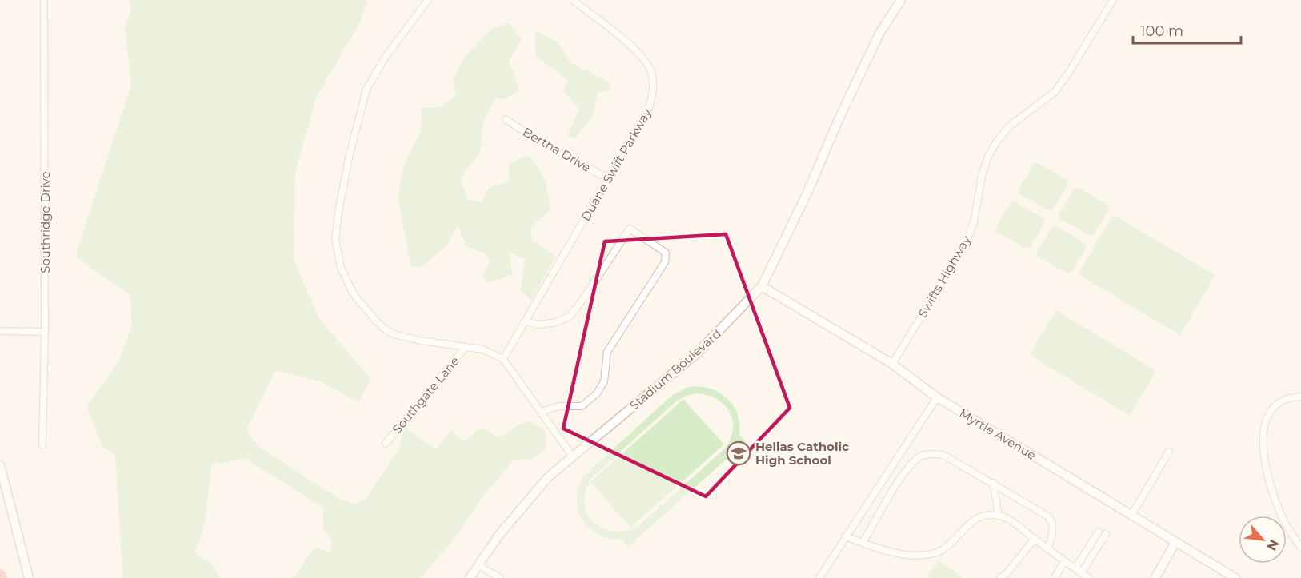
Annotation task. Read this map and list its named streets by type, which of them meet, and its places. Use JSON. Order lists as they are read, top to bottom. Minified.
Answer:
{"streets":{"main road":["Stadium Boulevard","Myrtle Avenue"],"street":["Bertha Drive","Duane Swift Parkway","Southridge Drive","Swifts Highway","Southgate Lane"]},"crossings":[["Bertha Drive","Duane Swift Parkway"],["Swifts Highway","Myrtle Avenue"],["Stadium Boulevard","Myrtle Avenue"]],"places":{"school or university":["Helias Catholic High School"]},"scale_bar":"100 m","north":"bottom right"}
